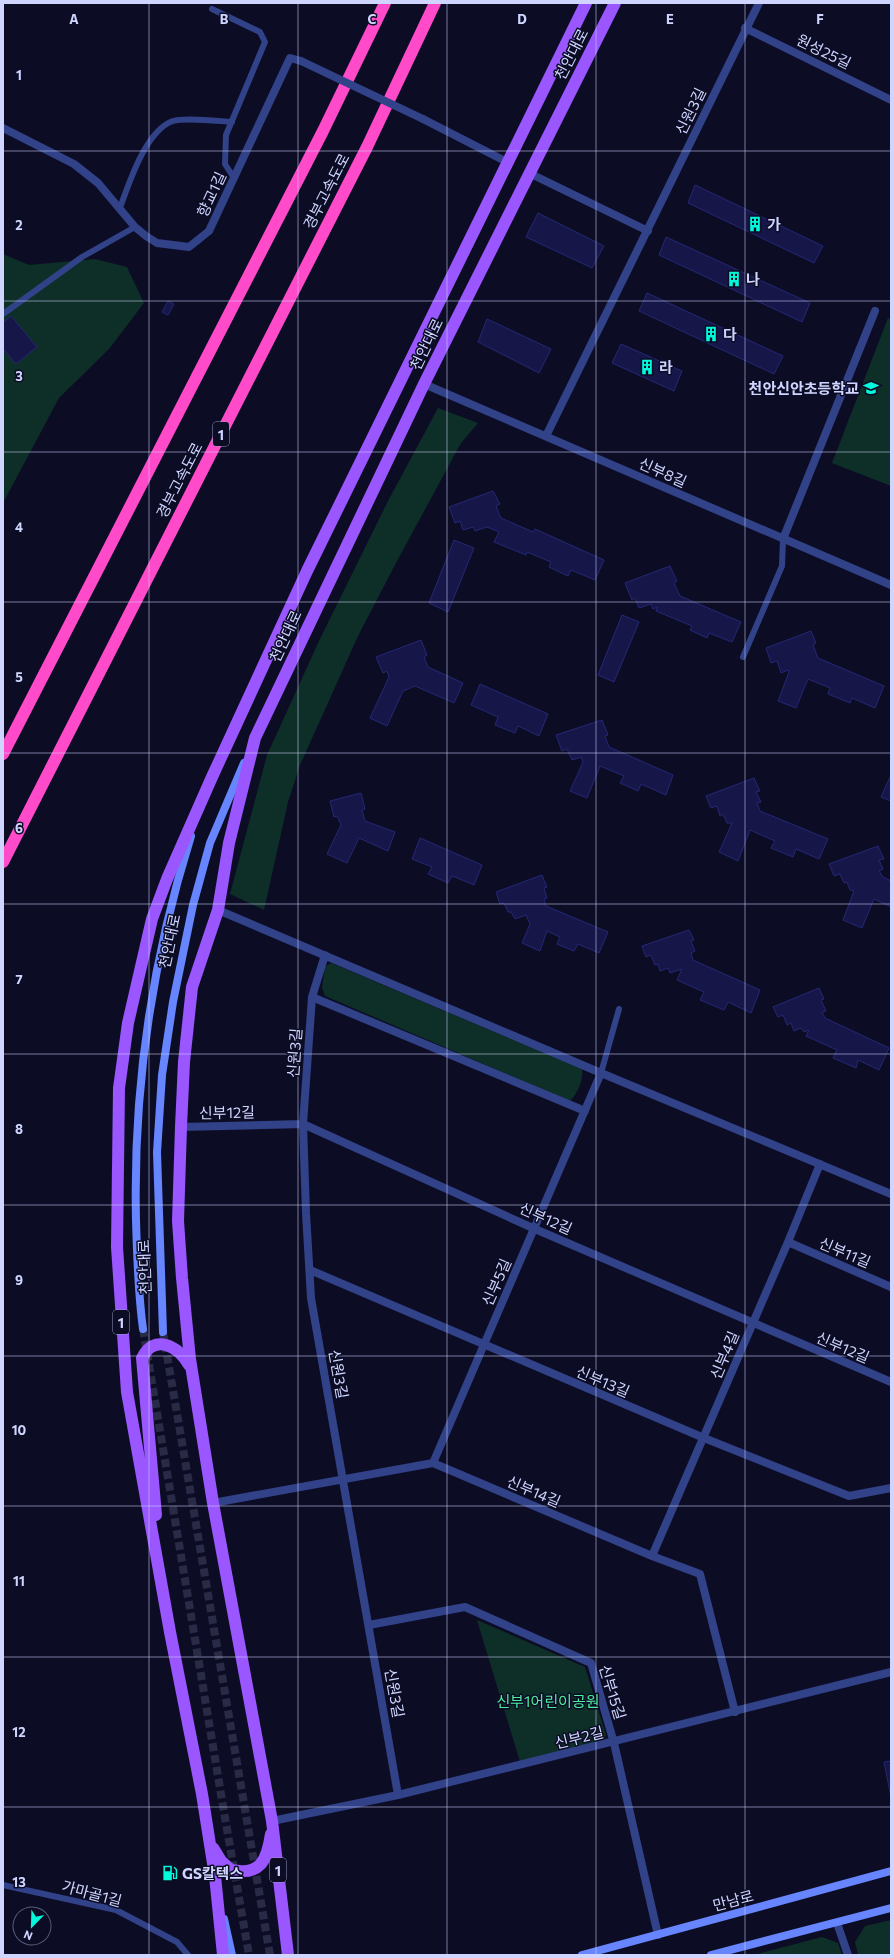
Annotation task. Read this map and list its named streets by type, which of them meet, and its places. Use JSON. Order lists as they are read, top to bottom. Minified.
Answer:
{"streets":{"highway":["경부고속도로","1"],"main road":["천안대로","만남로"],"street":["원성25길","신원3길","향교1길","신부8길","신부12길","신부11길","신부5길","신부4길","신부13길","신부14길","신부15길","신부2길"],"lane":["가마골1길"]},"crossings":[["원성25길","신원3길"],["천안대로","향교1길"],["천안대로","1"],["천안대로","신부8길"],["신원3길","신부8길"],["신원3길","신부12길"],["신원3길","신부13길"],["신원3길","신부15길"],["신원3길","신부2길"],["1","신부12길"],["1","신부2길"],["신부12길","신부5길"],["신부12길","신부4길"],["신부11길","신부4길"],["신부5길","신부13길"],["신부5길","신부14길"],["신부4길","신부13길"],["신부4길","신부14길"],["신부14길","신부2길"],["신부15길","신부2길"],["신부15길","만남로"]],"parks":["신부1어린이공원"],"places":{"building":["가","나","다","라"],"school or university":["천안신안초등학교"],"fuel station":["GS칼텍스"]},"north":"bottom left","grid":{"columns":["A","B","C","D","E","F"],"rows":["1","2","3","4","5","6","7","8","9","10","11","12","13"]}}
